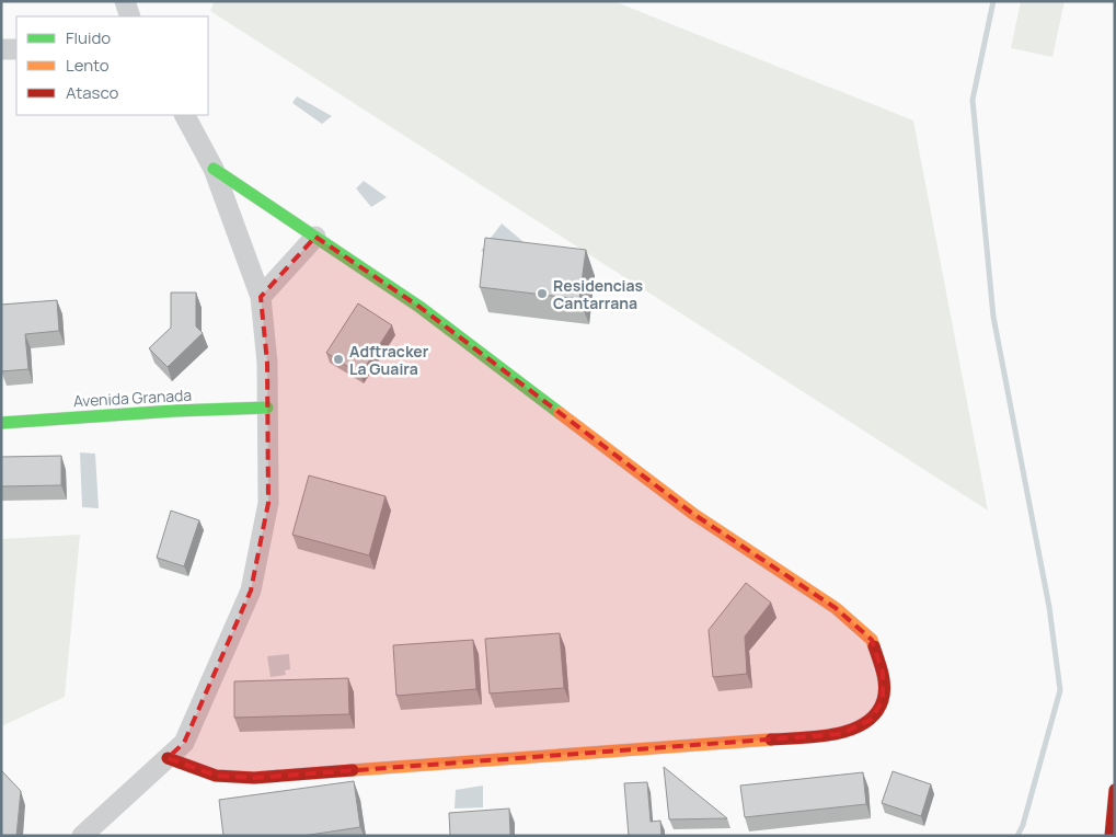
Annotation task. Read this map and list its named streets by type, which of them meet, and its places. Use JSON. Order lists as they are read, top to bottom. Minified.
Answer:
{"streets":{"street":["Avenida Granada"]},"places":["Residencias Cantarrana","Adftracker La Guaira"],"legend":["Fluido","Lento","Atasco"]}
